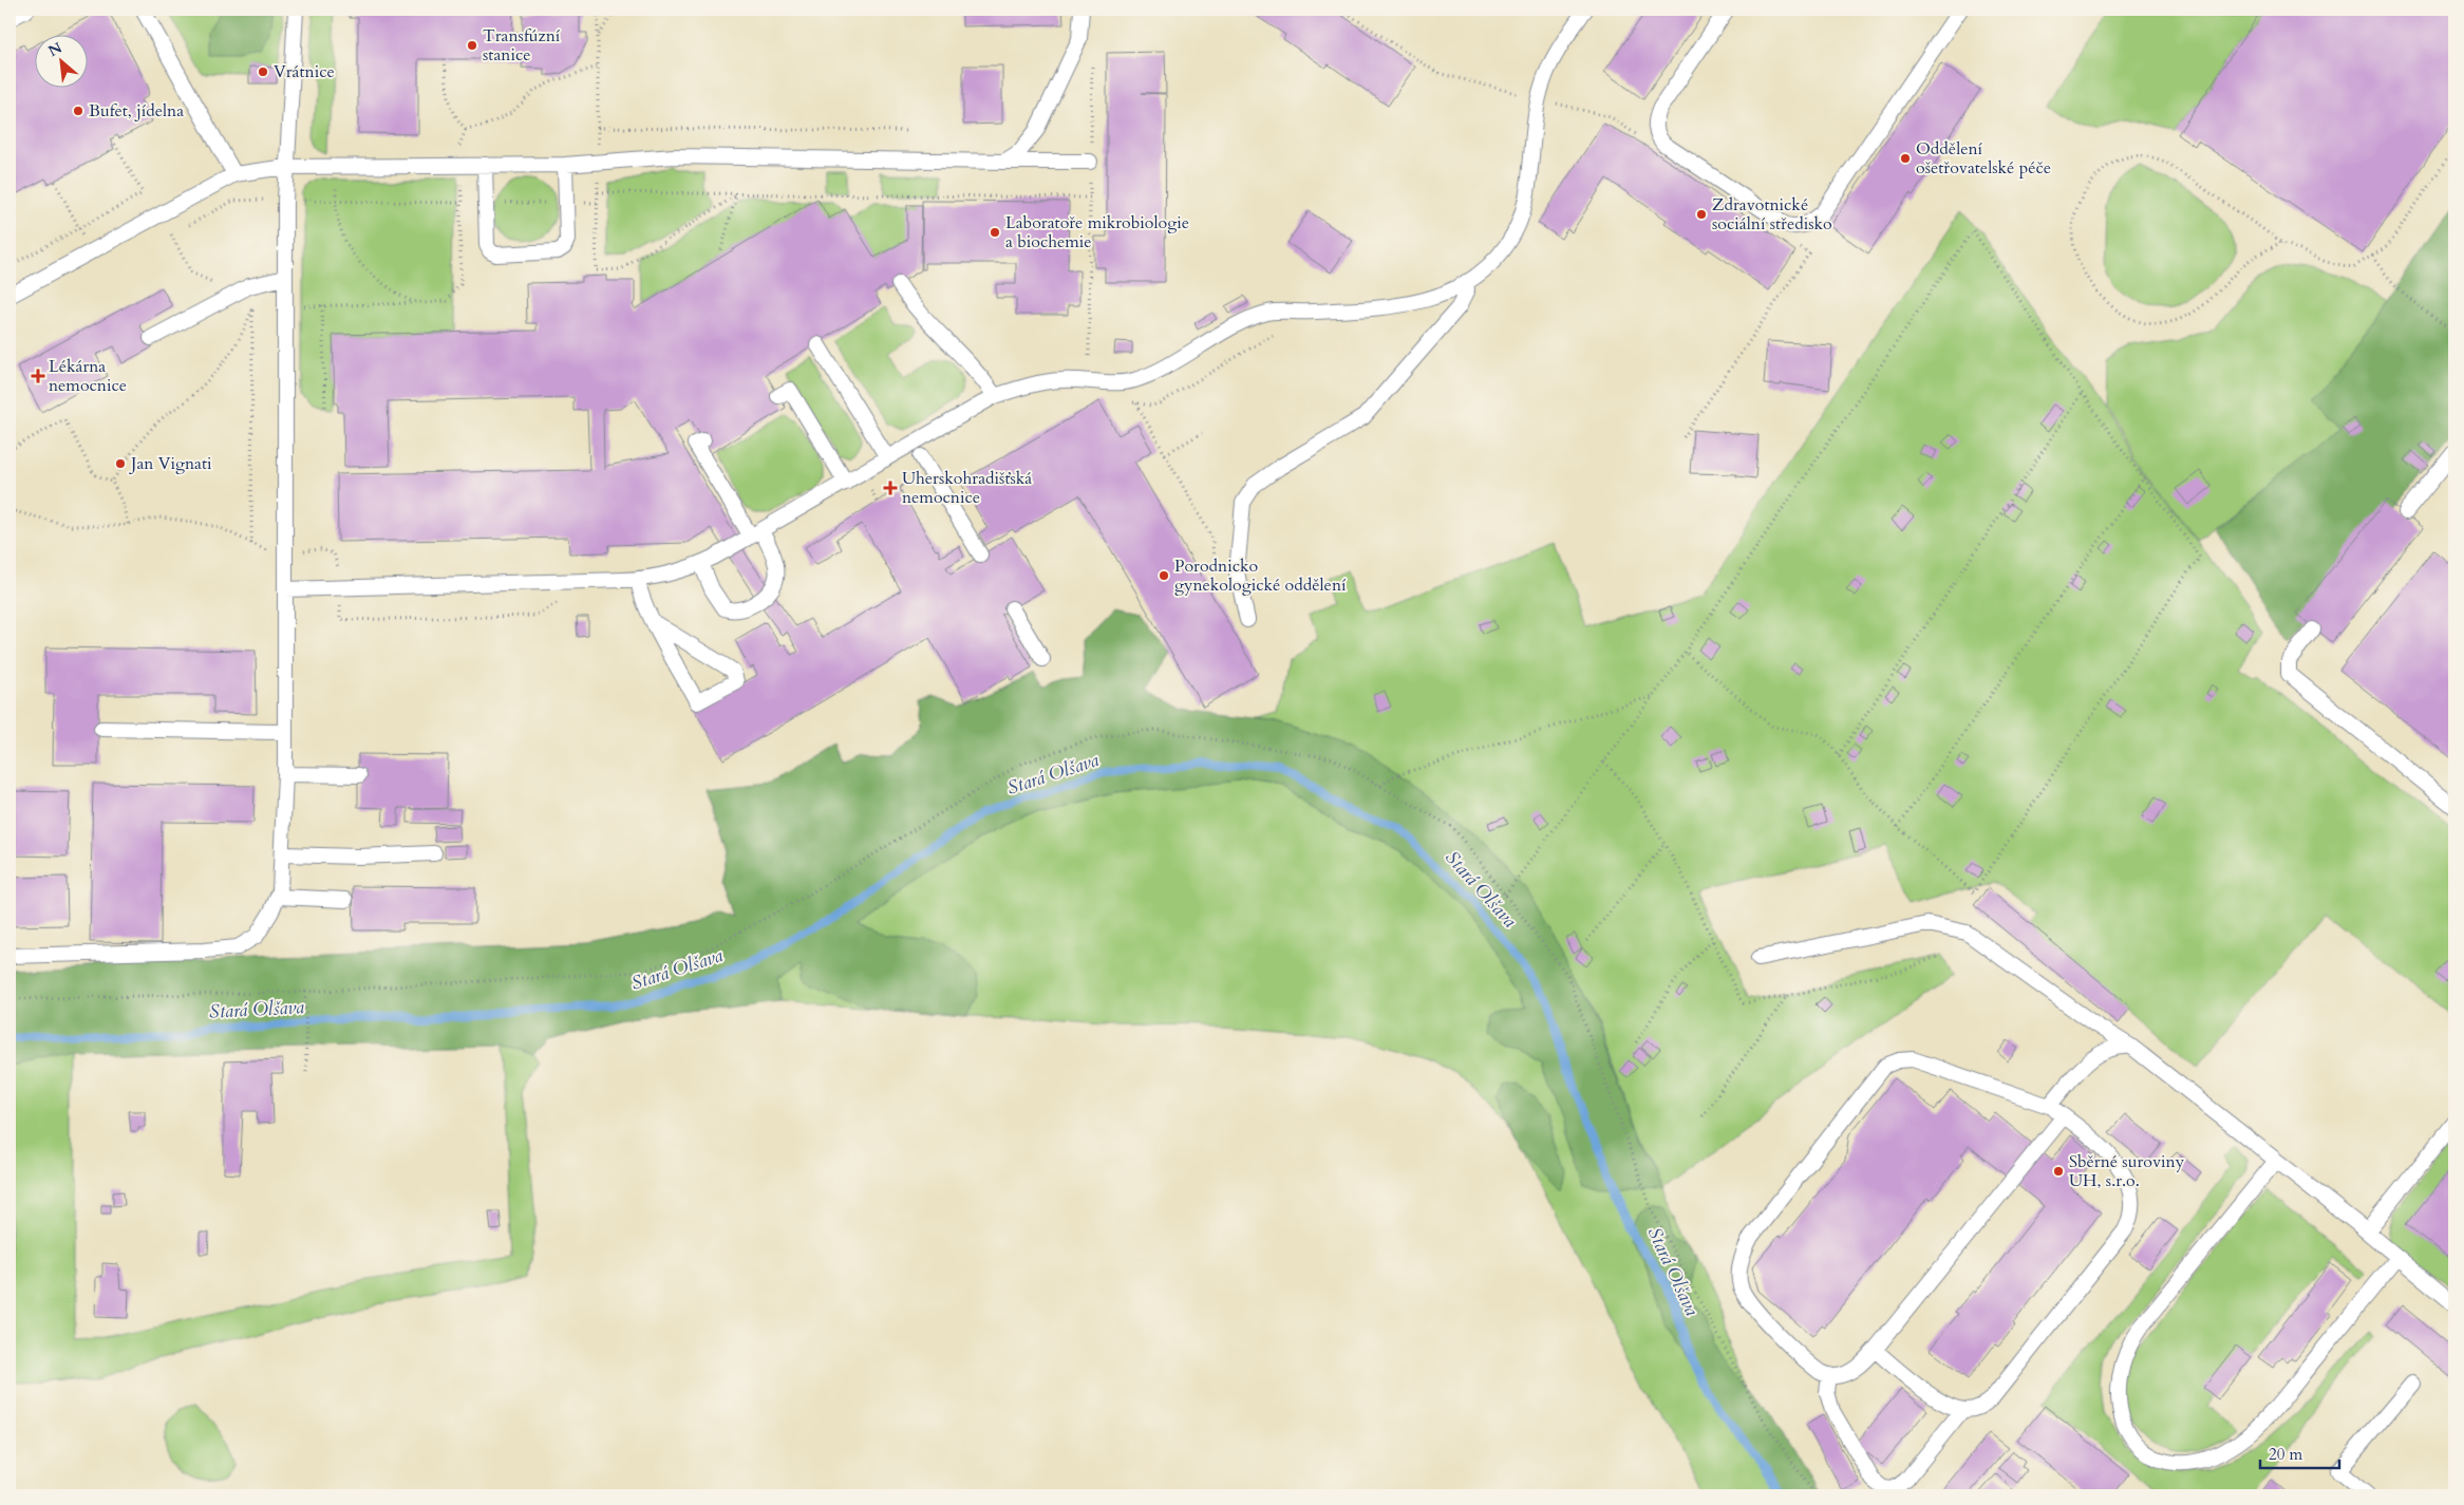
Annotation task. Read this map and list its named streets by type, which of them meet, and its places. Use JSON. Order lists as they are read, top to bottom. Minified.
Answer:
{"water":["Stará Olšava"],"places":{"other":["Transfúzní stanice","Vrátnice","Bufet, jídelna","Oddělení ošetřovatelské péče","Zdravotnické sociální středisko","Laboratoře mikrobiologie a biochemie","Jan Vignati","Porodnicko gynekologické oddělení","Sběrné suroviny UH, s.r.o."],"health":["Lékárna nemocnice","Uherskohradišťská nemocnice"]},"scale_bar":"20 m","north":"top left"}
